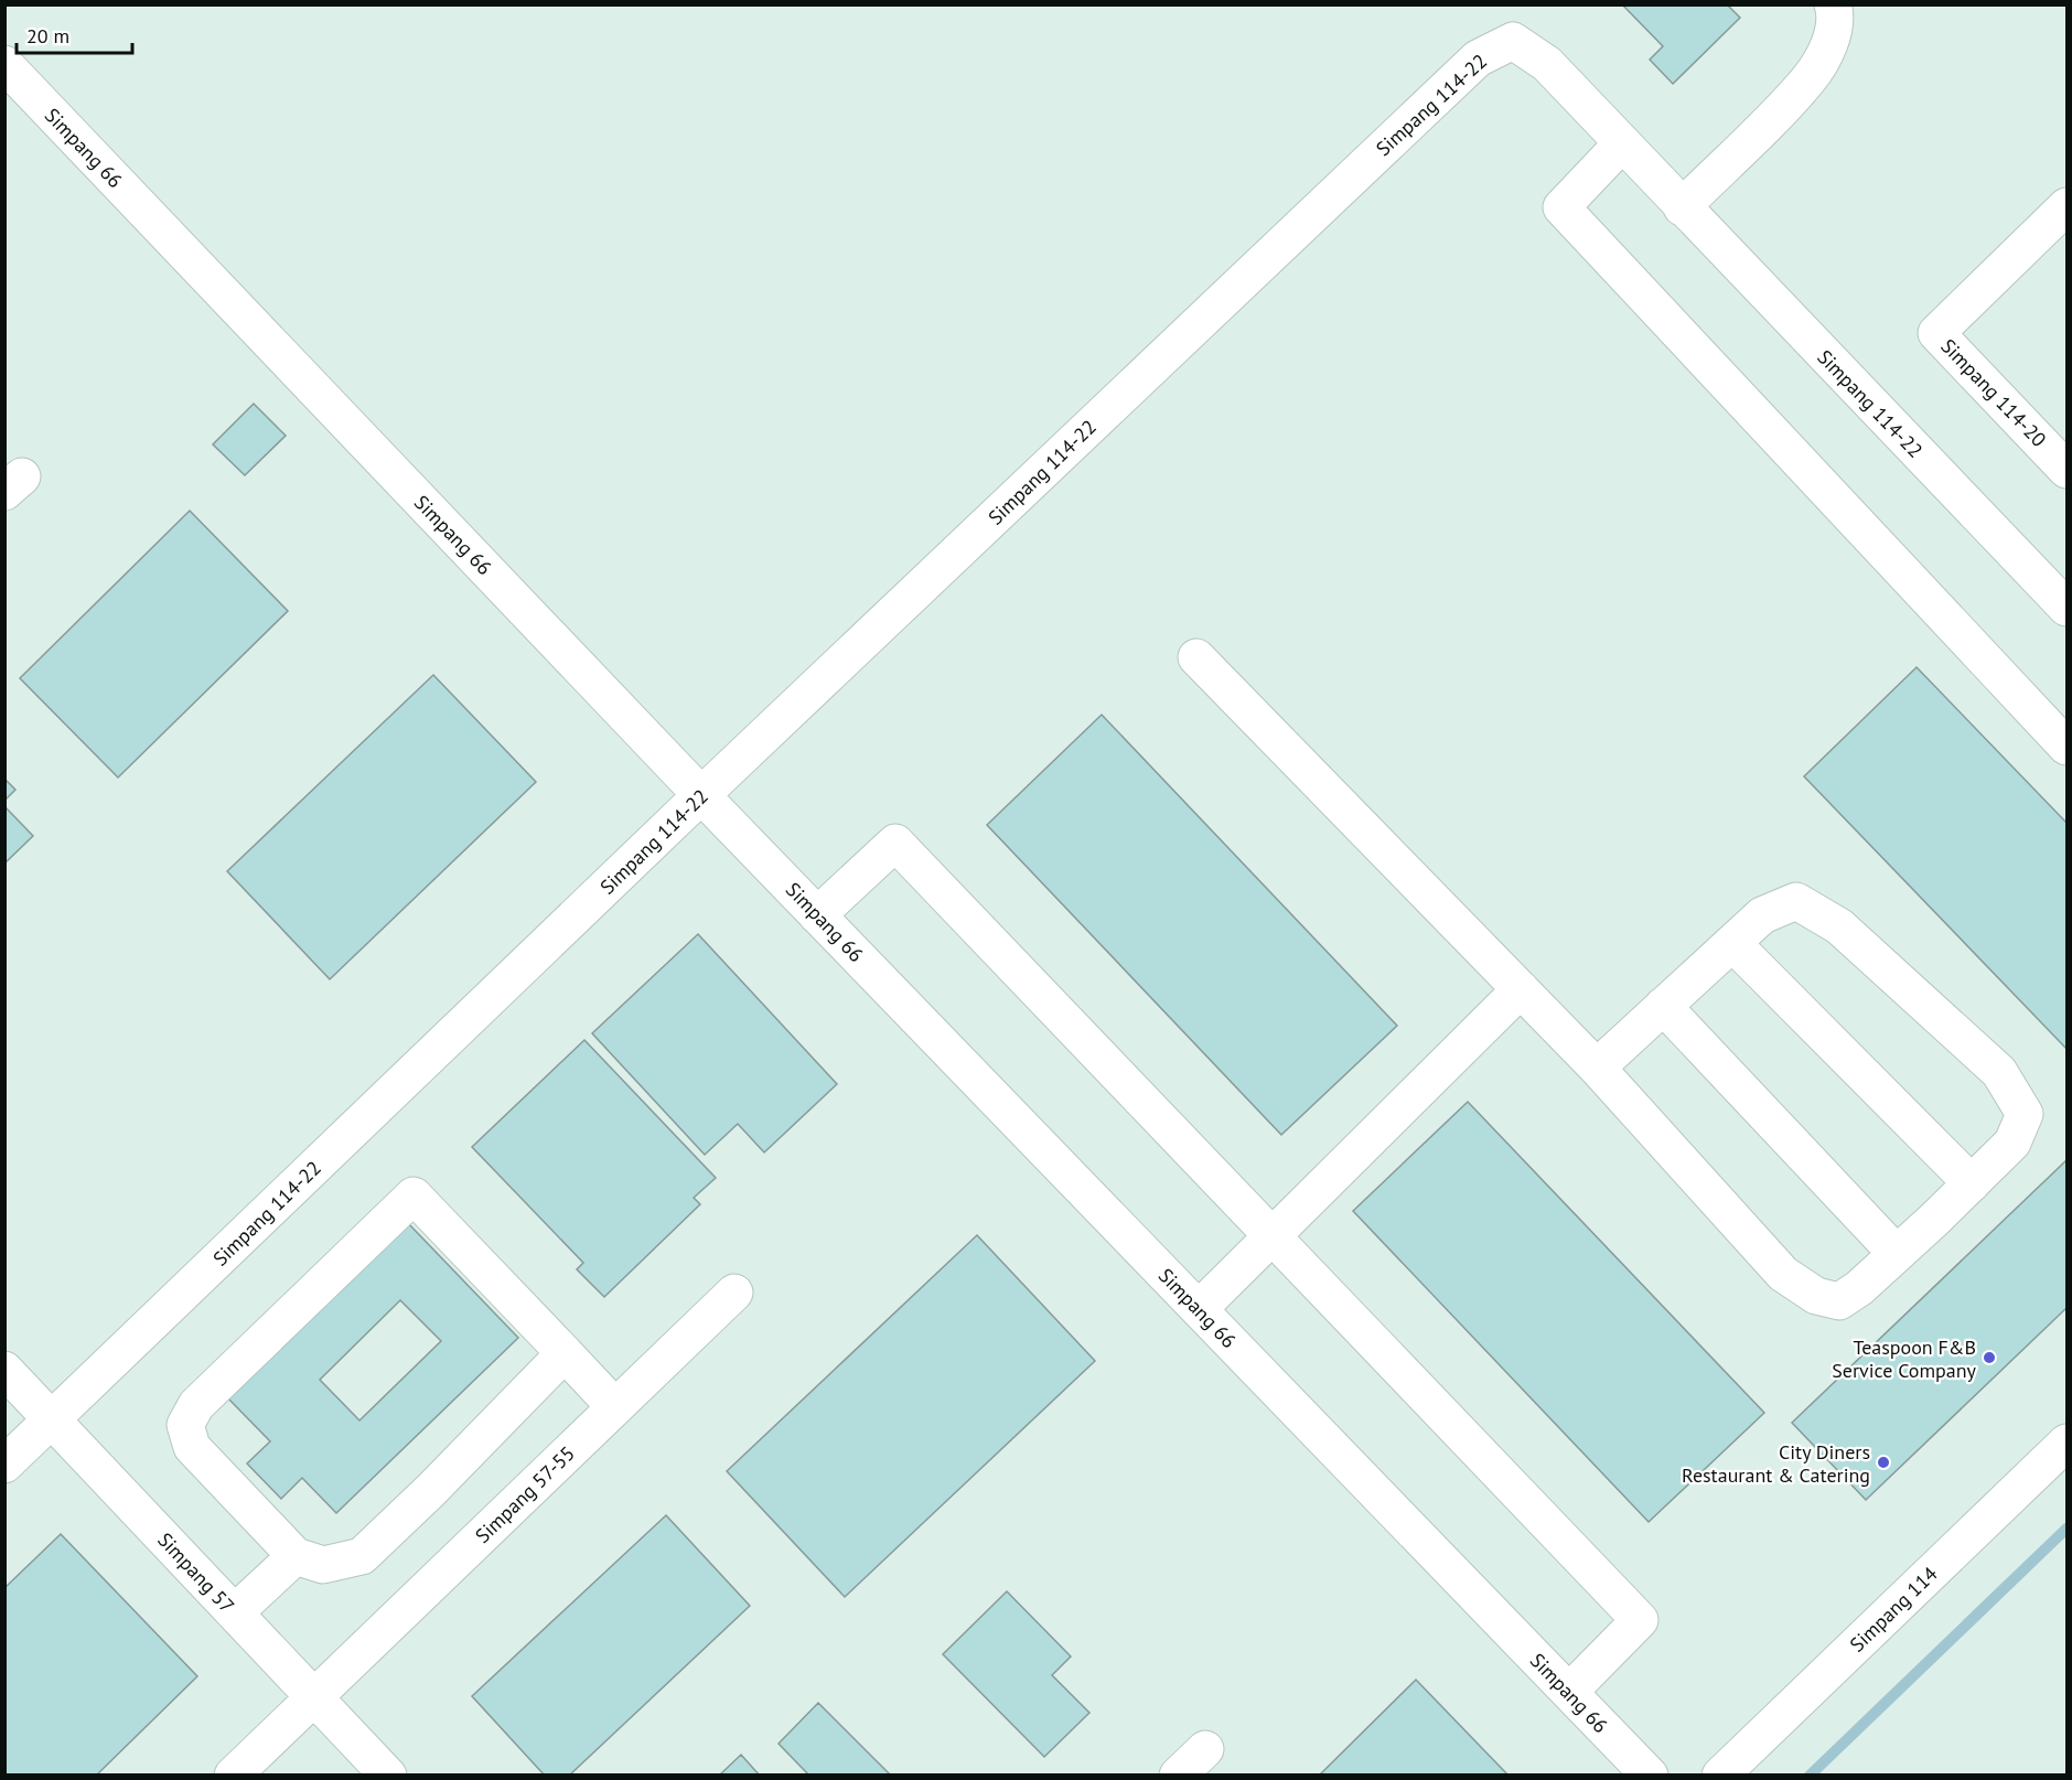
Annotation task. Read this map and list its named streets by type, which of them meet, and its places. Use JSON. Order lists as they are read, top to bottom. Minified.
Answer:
{"streets":{"street":["Simpang 114-22","Simpang 66","Simpang 114-20","Simpang 57-55","Simpang 57","Simpang 114"]},"crossings":[["Simpang 114-22","Simpang 66"],["Simpang 114-22","Simpang 57"],["Simpang 57-55","Simpang 57"]],"places":["Teaspoon F&B Service Company","City Diners Restaurant & Catering"],"scale_bar":"20 m"}
